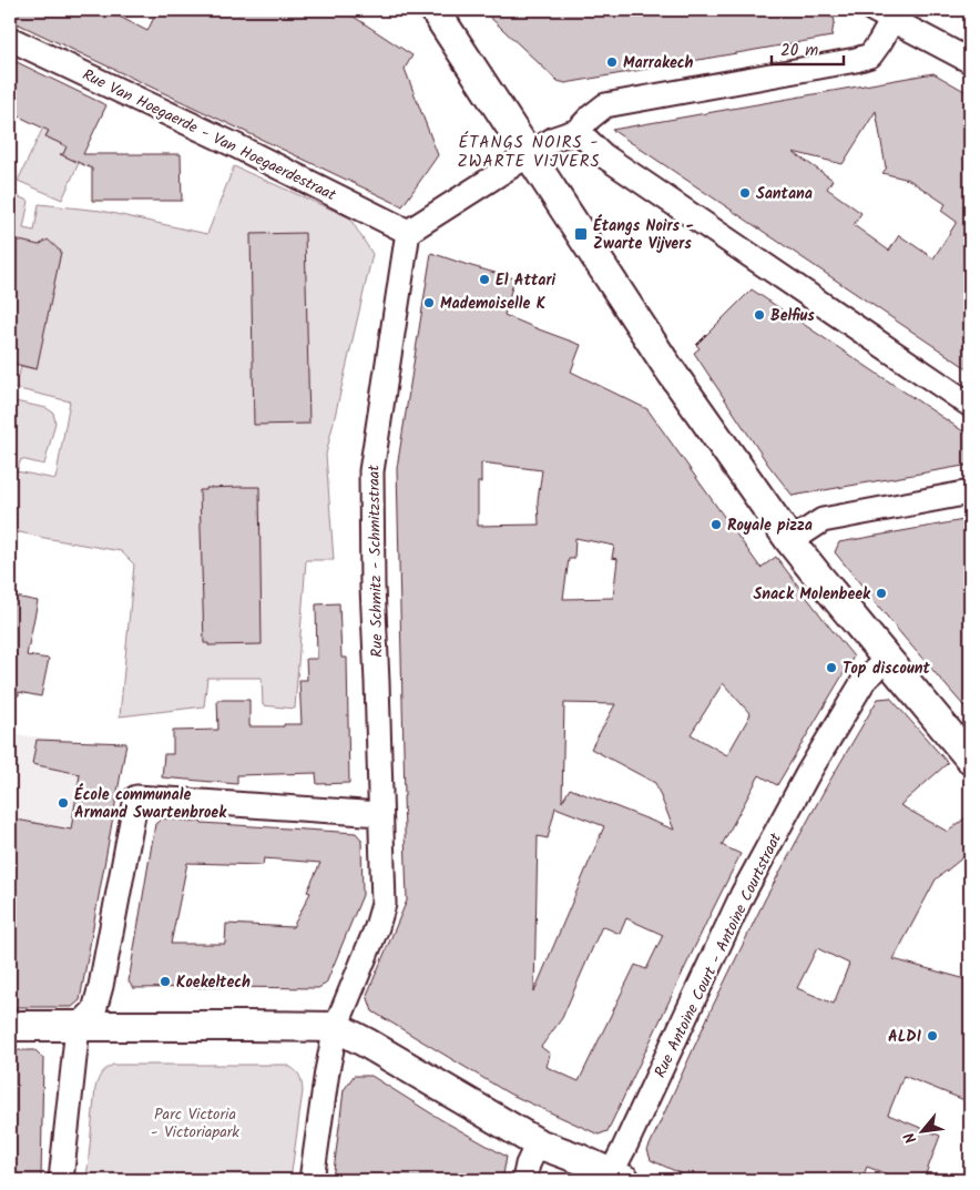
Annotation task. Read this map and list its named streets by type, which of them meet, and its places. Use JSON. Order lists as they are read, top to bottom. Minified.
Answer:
{"streets":{"street":["Rue Van Hoegaerde - Van Hoegaerdestraat","Rue Schmitz - Schmitzstraat","Rue Antoine Court - Antoine Courtstraat"]},"crossings":[["Rue Van Hoegaerde - Van Hoegaerdestraat","Rue Schmitz - Schmitzstraat"]],"districts":["ÉTANGS NOIRS - ZWARTE VIJVERS"],"parks":["Parc Victoria - Victoriapark"],"places":{"other":["Marrakech","Santana","El Attari","Mademoiselle K","Belfius","Royale pizza","Snack Molenbeek","Top discount","École communale Armand Swartenbroek","Koekeltech","ALDI"],"transit":["Étangs Noirs - Zwarte Vijvers"]},"scale_bar":"20 m","north":"bottom left"}
